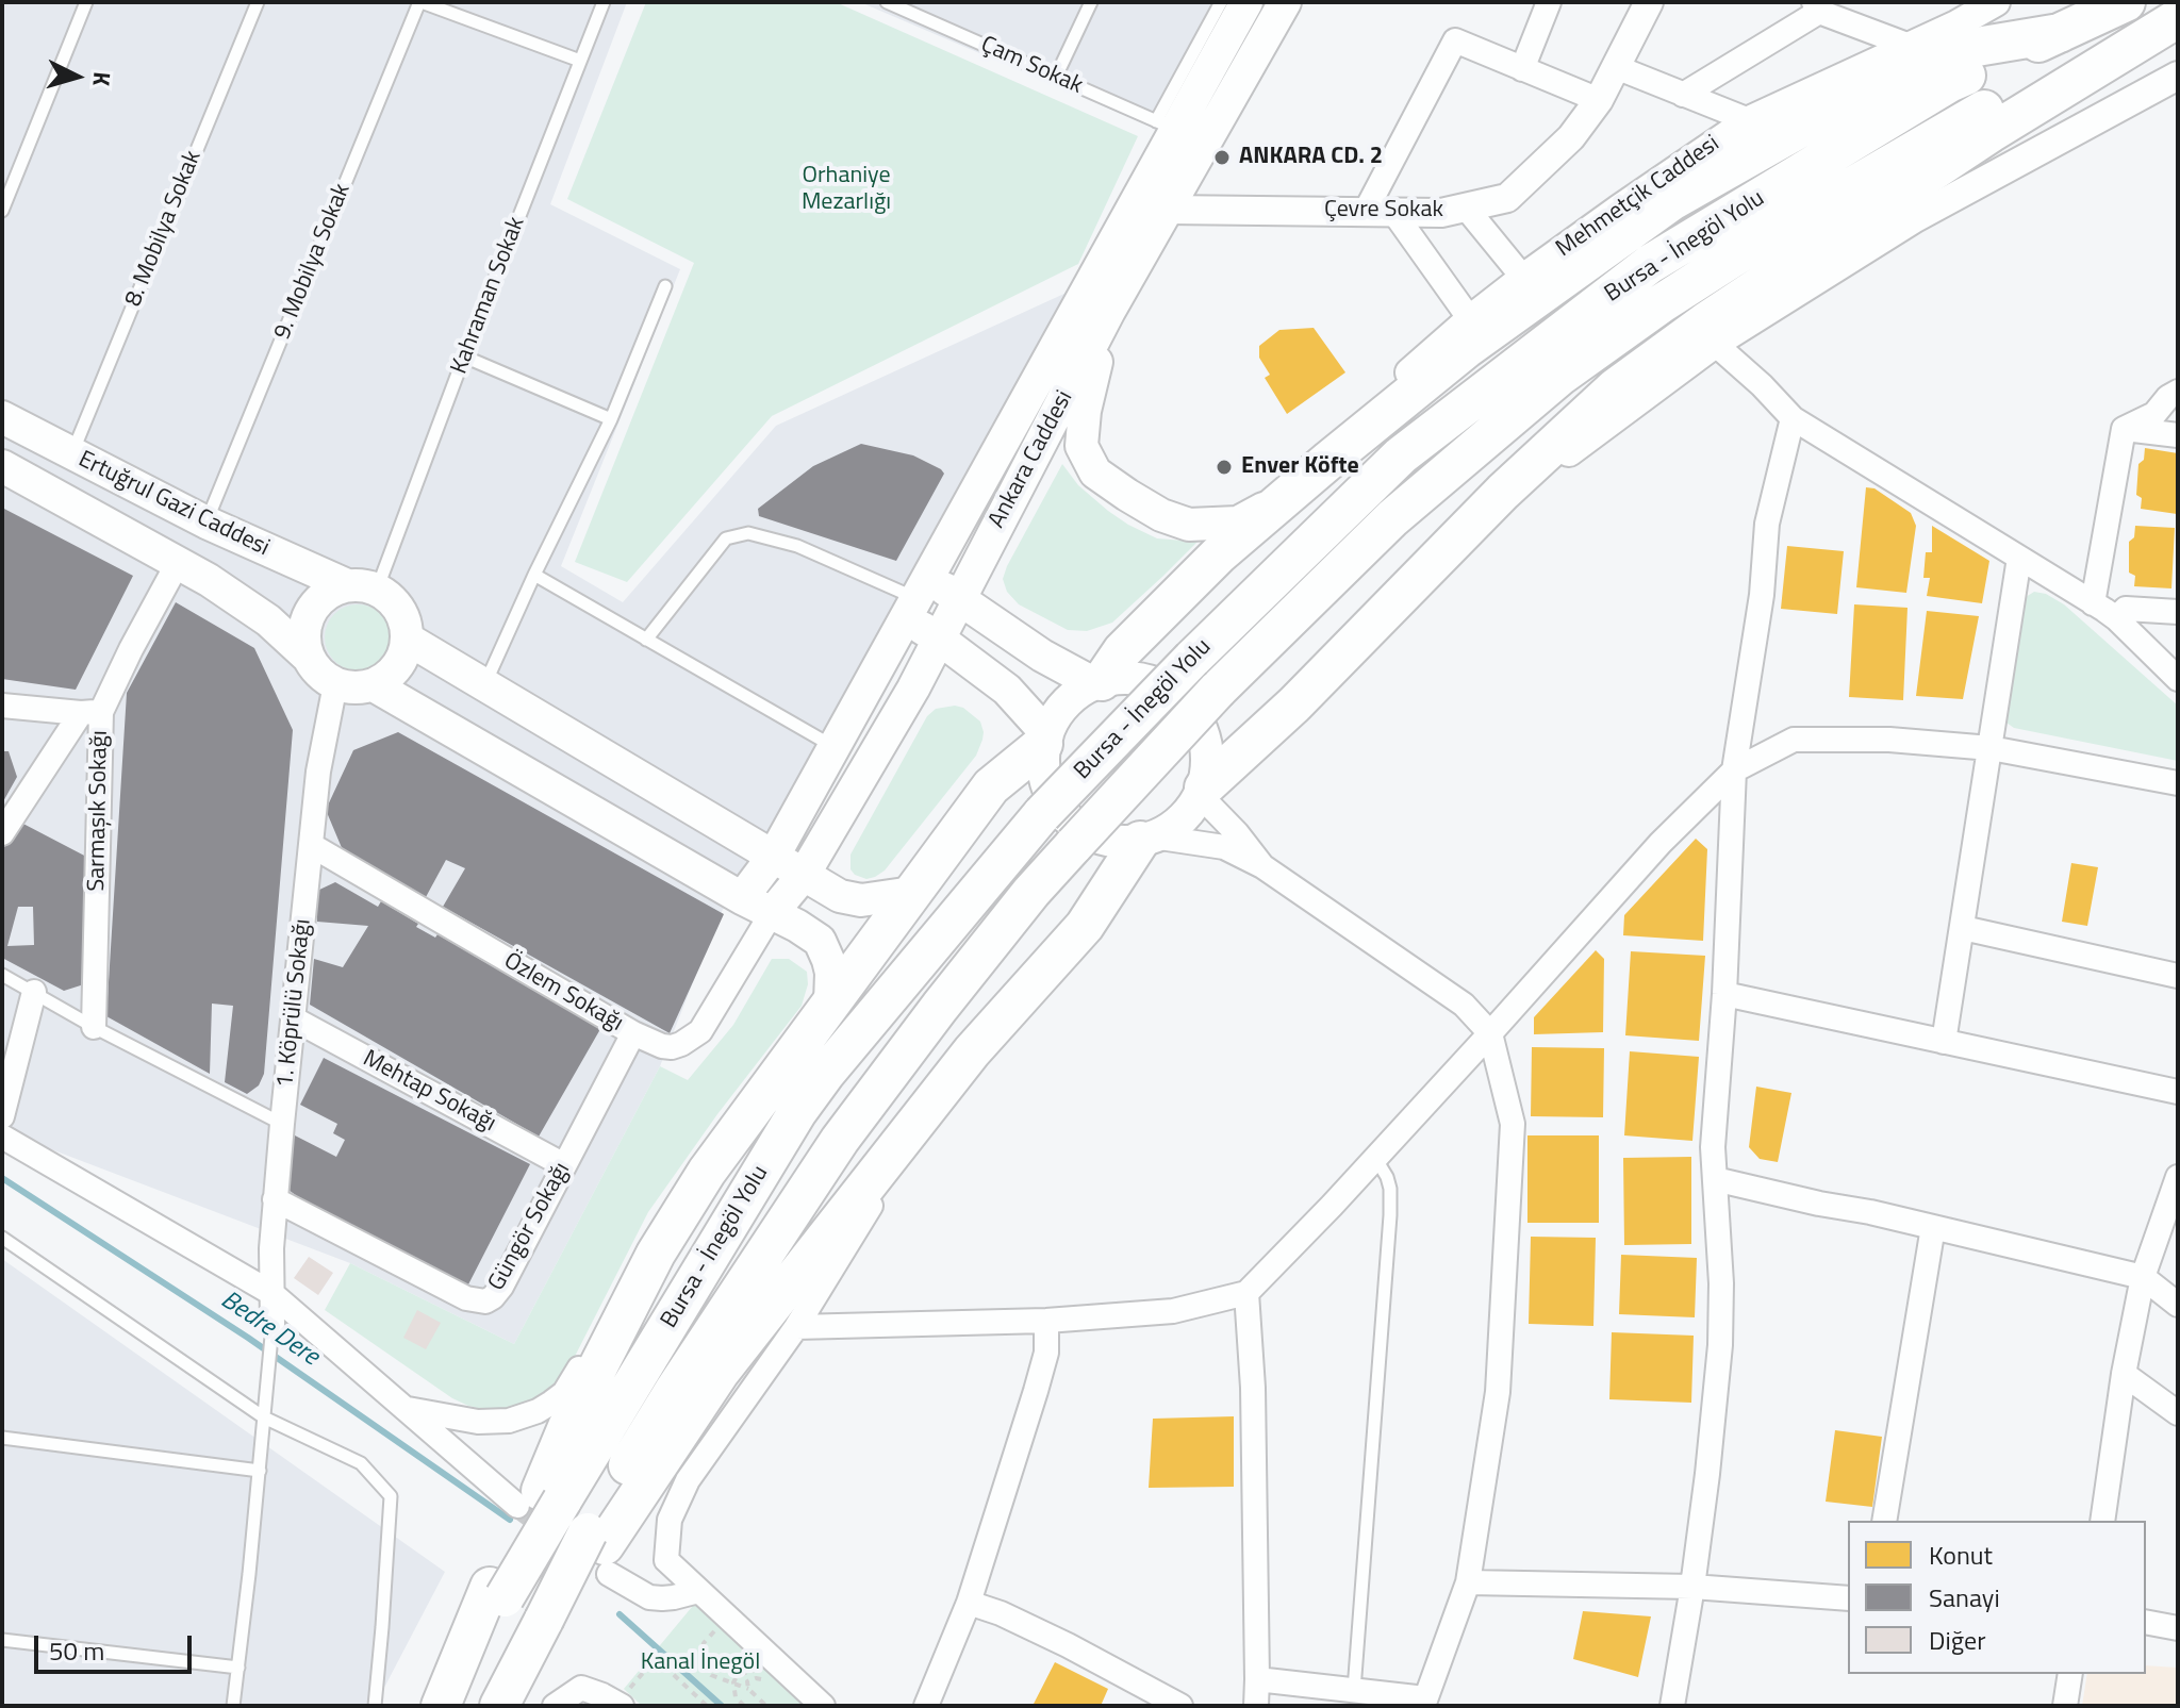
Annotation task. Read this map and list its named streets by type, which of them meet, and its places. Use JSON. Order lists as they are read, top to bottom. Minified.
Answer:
{"streets":{"highway":["Bursa - İnegöl Yolu"],"main road":["Ankara Caddesi","Ertuğrul Gazi Caddesi"],"street":["Mehmetçik Caddesi","Çevre Sokak","Sarmaşık Sokağı","Özlem Sokağı","1. Köprülü Sokağı","Mehtap Sokağı","Güngör Sokağı"],"lane":["Çam Sokak","8. Mobilya Sokak","9. Mobilya Sokak","Kahraman Sokak"]},"crossings":[["Çam Sokak","Ankara Caddesi"],["Çevre Sokak","Ankara Caddesi"],["8. Mobilya Sokak","Ertuğrul Gazi Caddesi"],["9. Mobilya Sokak","Ertuğrul Gazi Caddesi"],["Kahraman Sokak","Ertuğrul Gazi Caddesi"],["Kahraman Sokak","1. Köprülü Sokağı"],["Ankara Caddesi","Özlem Sokağı"],["Ertuğrul Gazi Caddesi","Sarmaşık Sokağı"],["Ertuğrul Gazi Caddesi","1. Köprülü Sokağı"],["Özlem Sokağı","1. Köprülü Sokağı"],["Özlem Sokağı","Güngör Sokağı"],["1. Köprülü Sokağı","Mehtap Sokağı"],["1. Köprülü Sokağı","Güngör Sokağı"],["Mehtap Sokağı","Güngör Sokağı"]],"water":["Bedre Dere"],"parks":["Orhaniye Mezarlığı","Kanal İnegöl"],"places":["ANKARA CD. 2","Enver Köfte"],"legend":["Konut","Sanayi","Diğer"],"scale_bar":"50 m","north":"right"}
